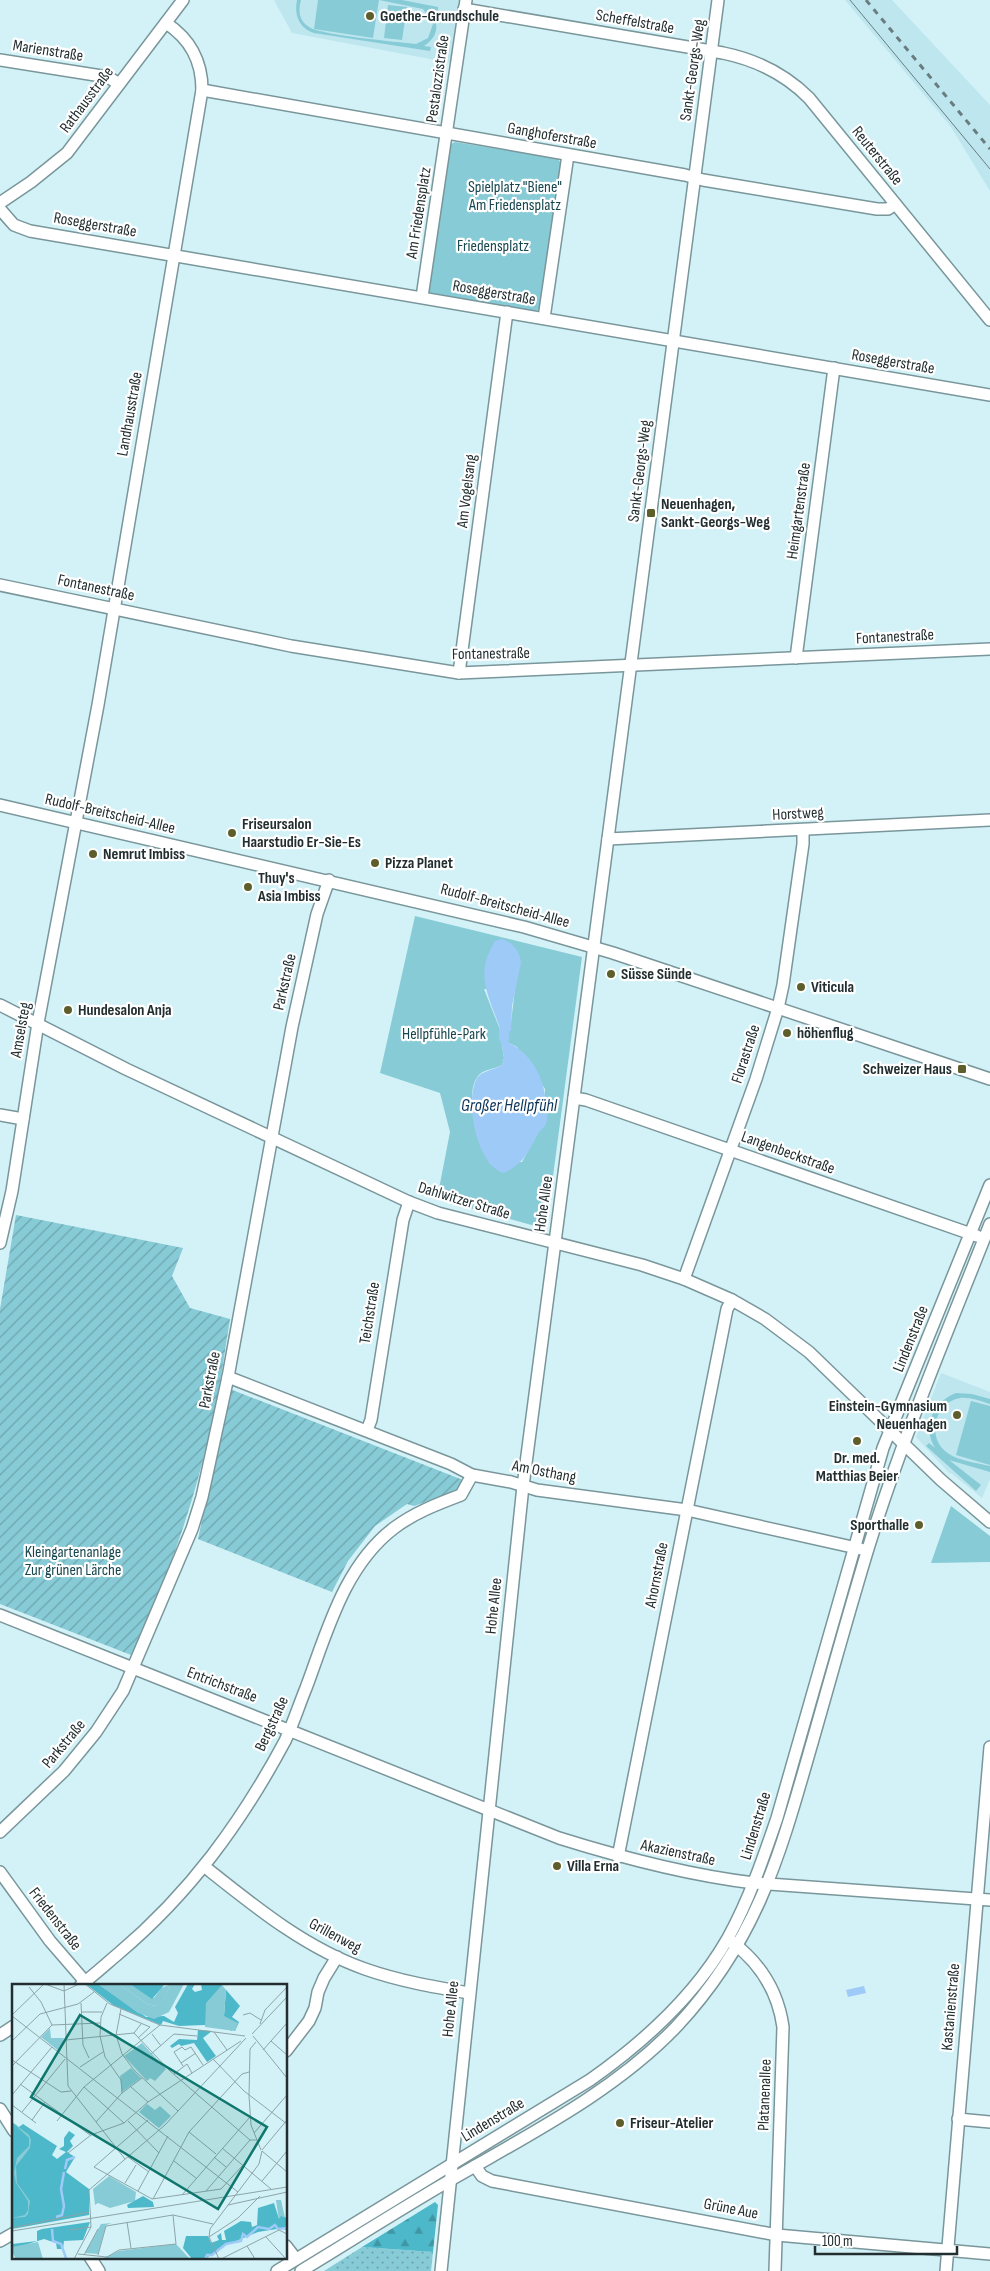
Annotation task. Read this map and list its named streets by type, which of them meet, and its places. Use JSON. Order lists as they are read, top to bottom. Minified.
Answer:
{"streets":{"street":["Scheffelstraße","Marienstraße","Sankt-Georgs-Weg","Pestalozzistraße","Rathausstraße","Ganghoferstraße","Reuterstraße","Am Friedensplatz","Roseggerstraße","Landhausstraße","Am Vogelsang","Heimgartenstraße","Fontanestraße","Rudolf-Breitscheid-Allee","Horstweg","Parkstraße","Amselsteg","Florastraße","Langenbeckstraße","Dahlwitzer Straße","Hohe Allee","Teichstraße","Lindenstraße","Am Osthang","Ahornstraße","Entrichstraße","Bergstraße","Akazienstraße","Friedenstraße","Grillenweg","Kastanienstraße","Platanenallee","Grüne Aue"]},"crossings":[["Scheffelstraße","Sankt-Georgs-Weg"],["Scheffelstraße","Pestalozzistraße"],["Scheffelstraße","Reuterstraße"],["Marienstraße","Rathausstraße"],["Sankt-Georgs-Weg","Ganghoferstraße"],["Sankt-Georgs-Weg","Reuterstraße"],["Sankt-Georgs-Weg","Roseggerstraße"],["Sankt-Georgs-Weg","Fontanestraße"],["Sankt-Georgs-Weg","Rudolf-Breitscheid-Allee"],["Sankt-Georgs-Weg","Horstweg"],["Sankt-Georgs-Weg","Hohe Allee"],["Pestalozzistraße","Ganghoferstraße"],["Pestalozzistraße","Am Friedensplatz"],["Rathausstraße","Landhausstraße"],["Ganghoferstraße","Reuterstraße"],["Ganghoferstraße","Am Friedensplatz"],["Ganghoferstraße","Landhausstraße"],["Am Friedensplatz","Roseggerstraße"],["Roseggerstraße","Landhausstraße"],["Roseggerstraße","Am Vogelsang"],["Roseggerstraße","Heimgartenstraße"],["Landhausstraße","Fontanestraße"],["Landhausstraße","Rudolf-Breitscheid-Allee"],["Landhausstraße","Amselsteg"],["Am Vogelsang","Fontanestraße"],["Heimgartenstraße","Fontanestraße"],["Rudolf-Breitscheid-Allee","Parkstraße"],["Rudolf-Breitscheid-Allee","Amselsteg"],["Rudolf-Breitscheid-Allee","Florastraße"],["Rudolf-Breitscheid-Allee","Hohe Allee"],["Horstweg","Florastraße"],["Parkstraße","Dahlwitzer Straße"],["Parkstraße","Am Osthang"],["Parkstraße","Entrichstraße"],["Amselsteg","Dahlwitzer Straße"],["Florastraße","Langenbeckstraße"],["Florastraße","Dahlwitzer Straße"],["Langenbeckstraße","Hohe Allee"],["Langenbeckstraße","Lindenstraße"],["Dahlwitzer Straße","Hohe Allee"],["Dahlwitzer Straße","Teichstraße"],["Dahlwitzer Straße","Lindenstraße"],["Dahlwitzer Straße","Ahornstraße"],["Hohe Allee","Lindenstraße"],["Hohe Allee","Am Osthang"],["Hohe Allee","Entrichstraße"],["Hohe Allee","Akazienstraße"],["Hohe Allee","Grillenweg"],["Teichstraße","Am Osthang"],["Lindenstraße","Am Osthang"],["Lindenstraße","Akazienstraße"],["Lindenstraße","Platanenallee"],["Lindenstraße","Grüne Aue"],["Am Osthang","Ahornstraße"],["Am Osthang","Bergstraße"],["Ahornstraße","Akazienstraße"],["Entrichstraße","Bergstraße"],["Entrichstraße","Akazienstraße"],["Bergstraße","Friedenstraße"],["Bergstraße","Grillenweg"],["Akazienstraße","Kastanienstraße"],["Kastanienstraße","Grüne Aue"],["Platanenallee","Grüne Aue"]],"water":["Großer Hellpfühl"],"parks":["Spielplatz \"Biene\" Am Friedensplatz","Friedensplatz","Hellpfühle-Park","Kleingartenanlage Zur grünen Lärche"],"places":{"other":["Goethe-Grundschule","Friseursalon Haarstudio Er-Sie-Es","Nemrut Imbiss","Pizza Planet","Thuy's Asia Imbiss","Süsse Sünde","Viticula","Hundesalon Anja","höhenflug","Einstein-Gymnasium Neuenhagen","Dr. med. Matthias Beier","Sporthalle","Villa Erna","Friseur-Atelier"],"transit":["Neuenhagen, Sankt-Georgs-Weg","Schweizer Haus"]},"scale_bar":"100 m"}
